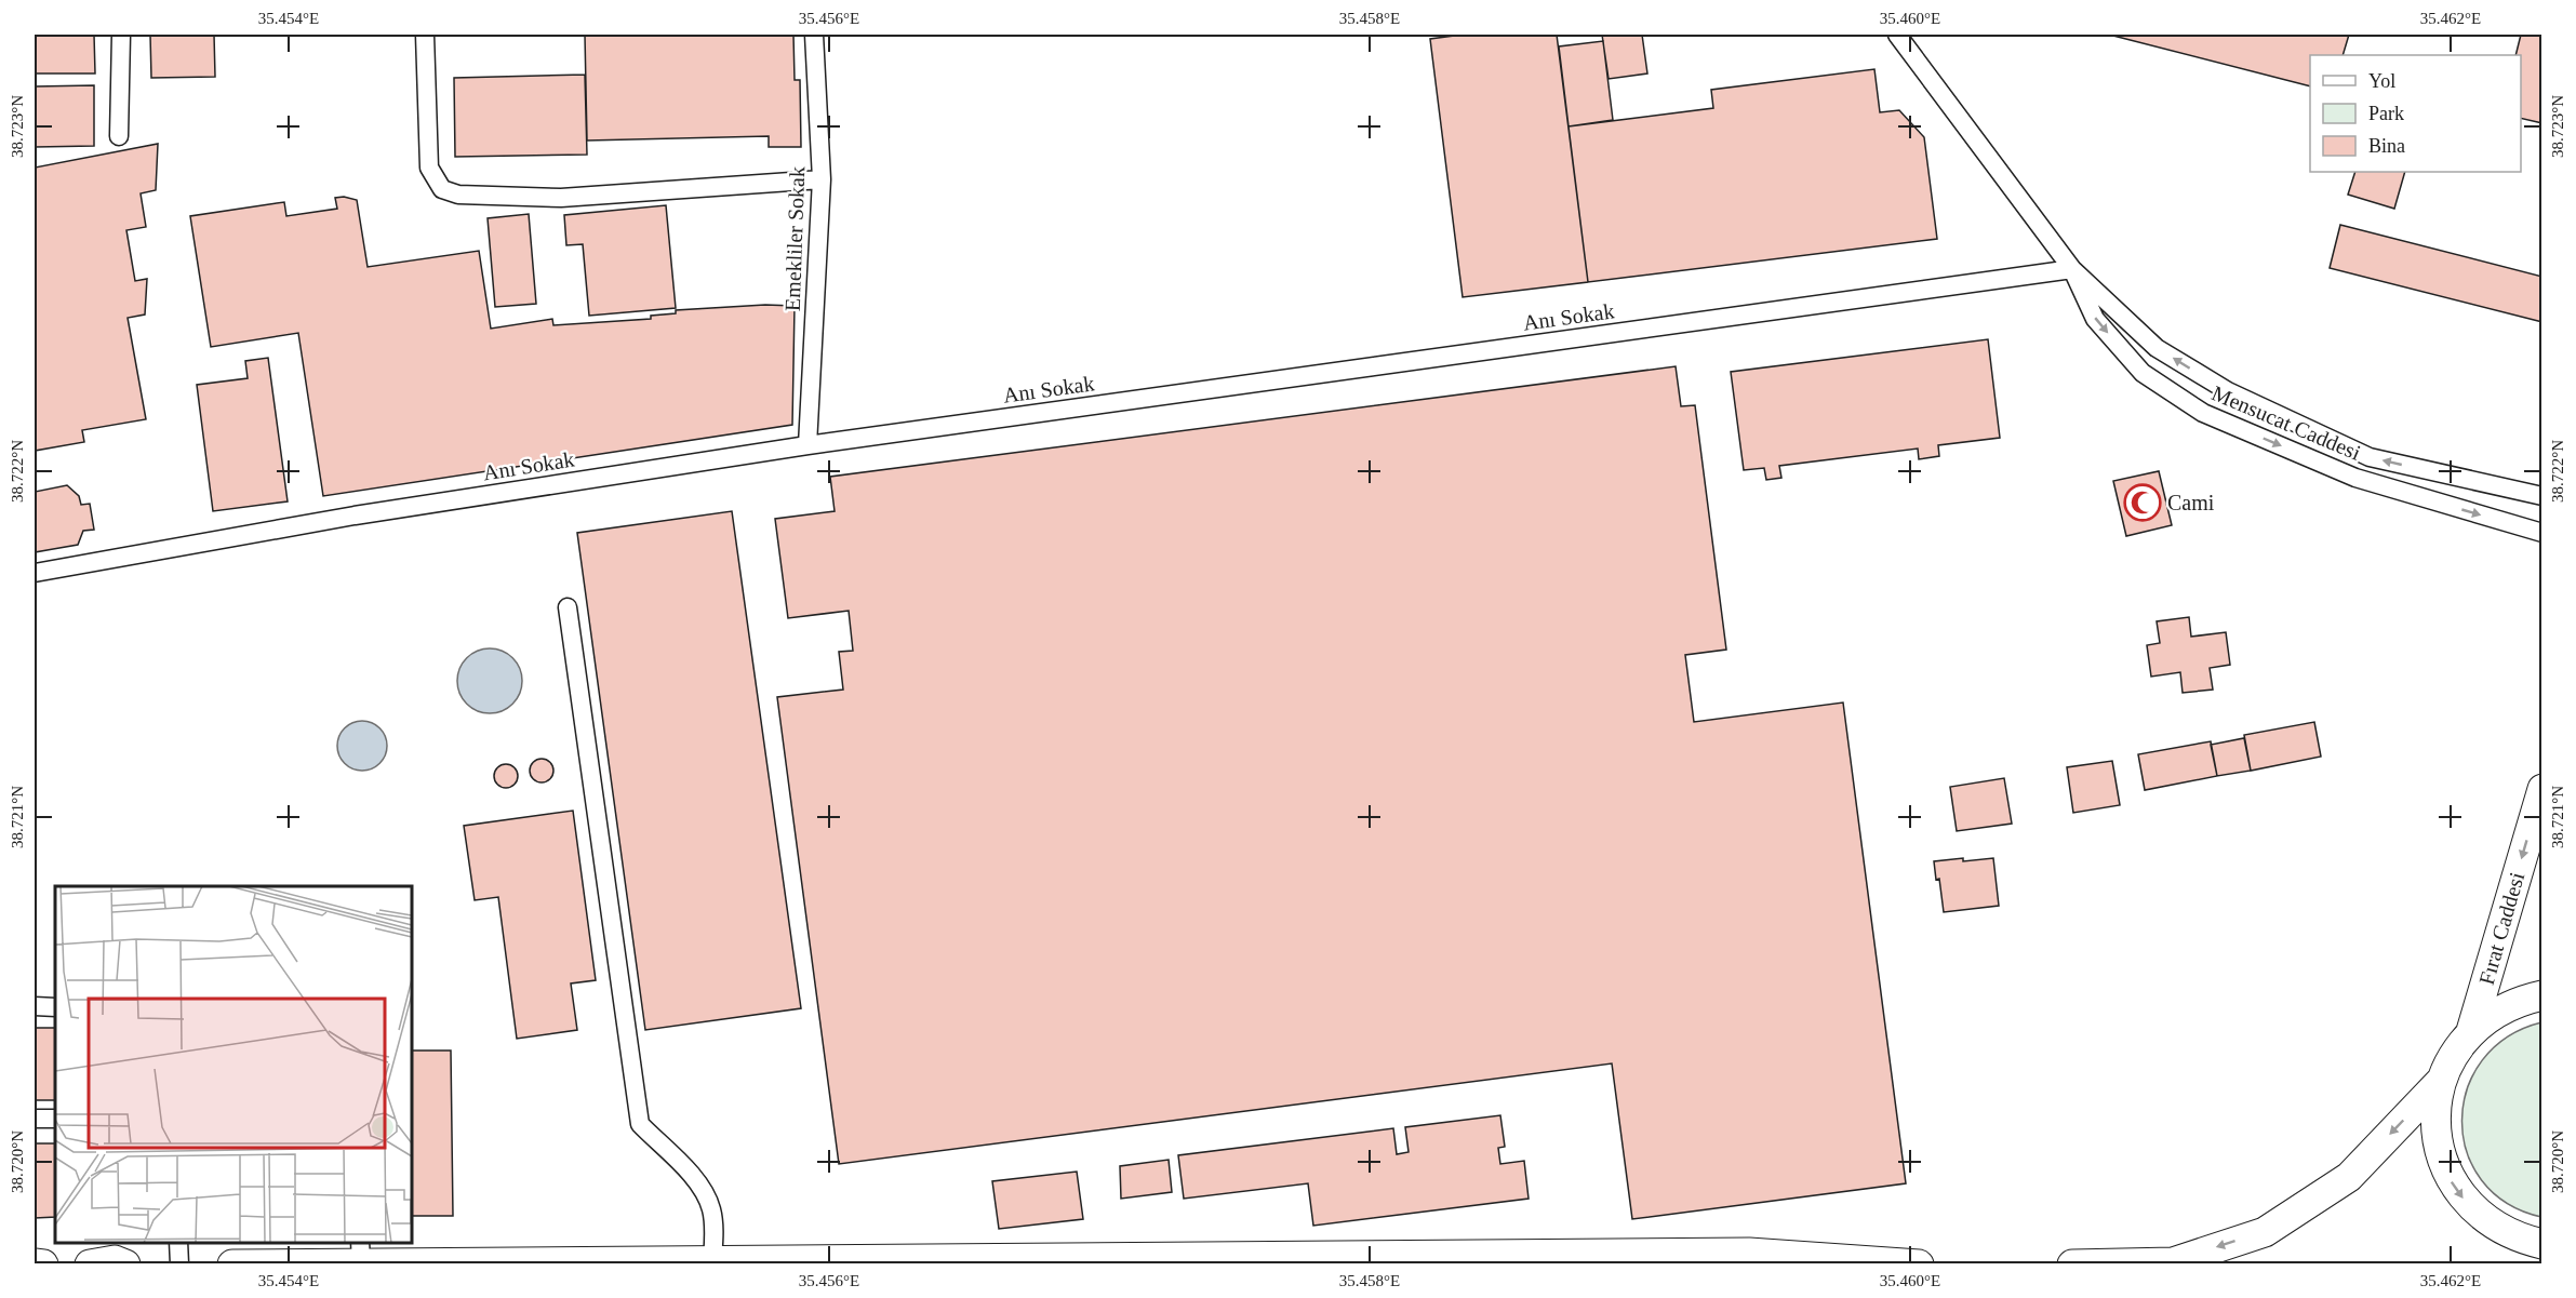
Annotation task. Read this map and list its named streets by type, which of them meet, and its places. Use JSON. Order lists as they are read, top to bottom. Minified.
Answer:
{"streets":{"main road":["Fırat Caddesi"],"street":["Emekliler Sokak","Anı Sokak","Mensucat Caddesi"]},"crossings":[["Emekliler Sokak","Anı Sokak"],["Anı Sokak","Mensucat Caddesi"]],"one_way":["Fırat Caddesi"],"places":{"mosque":["Cami"]},"legend":["Yol","Park","Bina"],"coordinates":["35.454°E","35.456°E","35.458°E","35.460°E","35.462°E","38.723°N","38.722°N","38.721°N","38.720°N"]}
